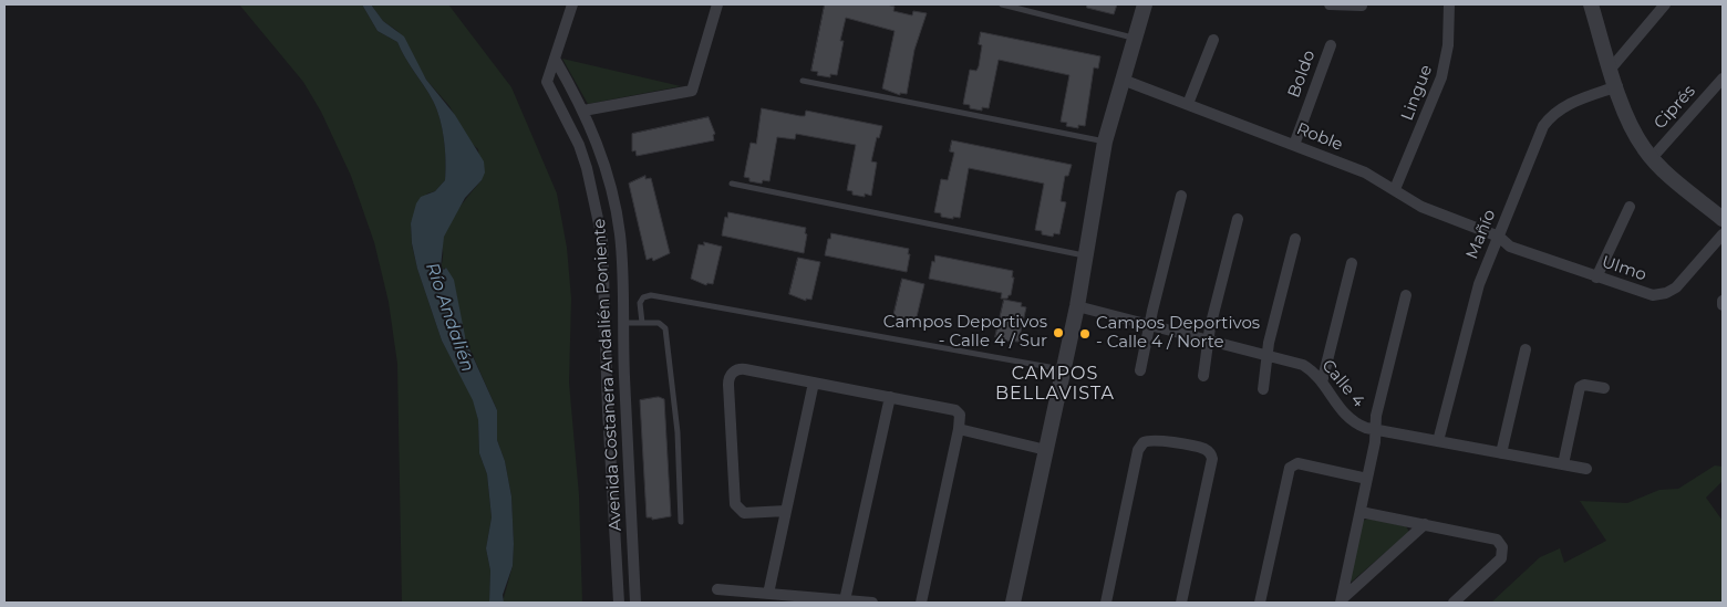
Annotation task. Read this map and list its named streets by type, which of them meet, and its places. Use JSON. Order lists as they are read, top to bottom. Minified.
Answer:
{"streets":{"street":["Boldo","Lingue","Ciprés","Roble","Mañío","Ulmo","Avenida Costanera Andalién Poniente","Calle 4"]},"crossings":[["Boldo","Roble"],["Lingue","Roble"],["Roble","Mañío"],["Roble","Ulmo"],["Mañío","Ulmo"],["Mañío","Calle 4"]],"districts":["CAMPOS BELLAVISTA"],"water":["Río Andalién"],"places":["Campos Deportivos - Calle 4 / Sur","Campos Deportivos - Calle 4 / Norte"]}
